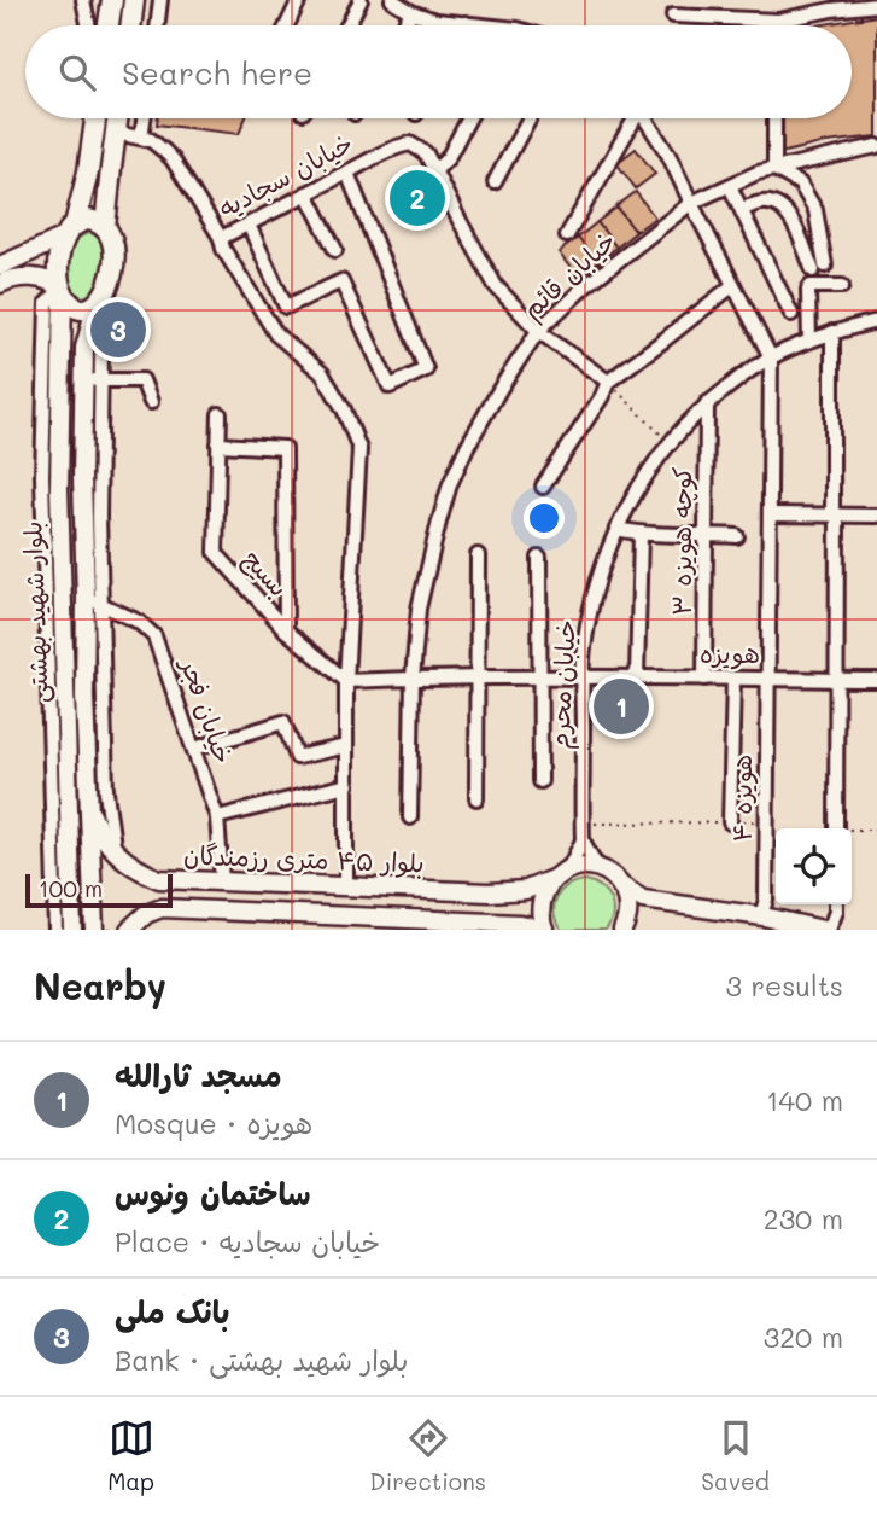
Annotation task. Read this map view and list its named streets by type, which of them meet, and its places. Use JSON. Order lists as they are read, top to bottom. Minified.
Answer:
{"streets":{"main road":["بلوار شهید بهشتی","بلوار ۴۵ متری رزمندگان"],"street":["خیابان سجادیه","خیابان قائم","کوچه هویزه ۳","بسیج","هویزه","خیابان محرم","خیابان فجر","هویزه ۴"]},"crossings":[["خیابان سجادیه","خیابان قائم"],["خیابان قائم","هویزه"],["کوچه هویزه ۳","هویزه"],["کوچه هویزه ۳","خیابان محرم"],["بسیج","هویزه"],["بلوار شهید بهشتی","خیابان فجر"],["بلوار شهید بهشتی","بلوار ۴۵ متری رزمندگان"],["هویزه","خیابان محرم"],["هویزه","هویزه ۴"],["خیابان محرم","هویزه ۴"],["خیابان فجر","بلوار ۴۵ متری رزمندگان"]],"scale_bar":"100 m","page":{"search":"Search here","pins":["2","3","1"],"scale":"100 m","heading":["Nearby","3 results"],"list":[{"mark":"1","name":"مسجد ثارالله","note":"Mosque · هویزه","value":"140 m"},{"mark":"2","name":"ساختمان ونوس","note":"Place · خیابان سجادیه","value":"230 m"},{"mark":"3","name":"بانک ملی","note":"Bank · بلوار شهید بهشتی","value":"320 m"}],"nav":["Map","Directions","Saved"]}}
